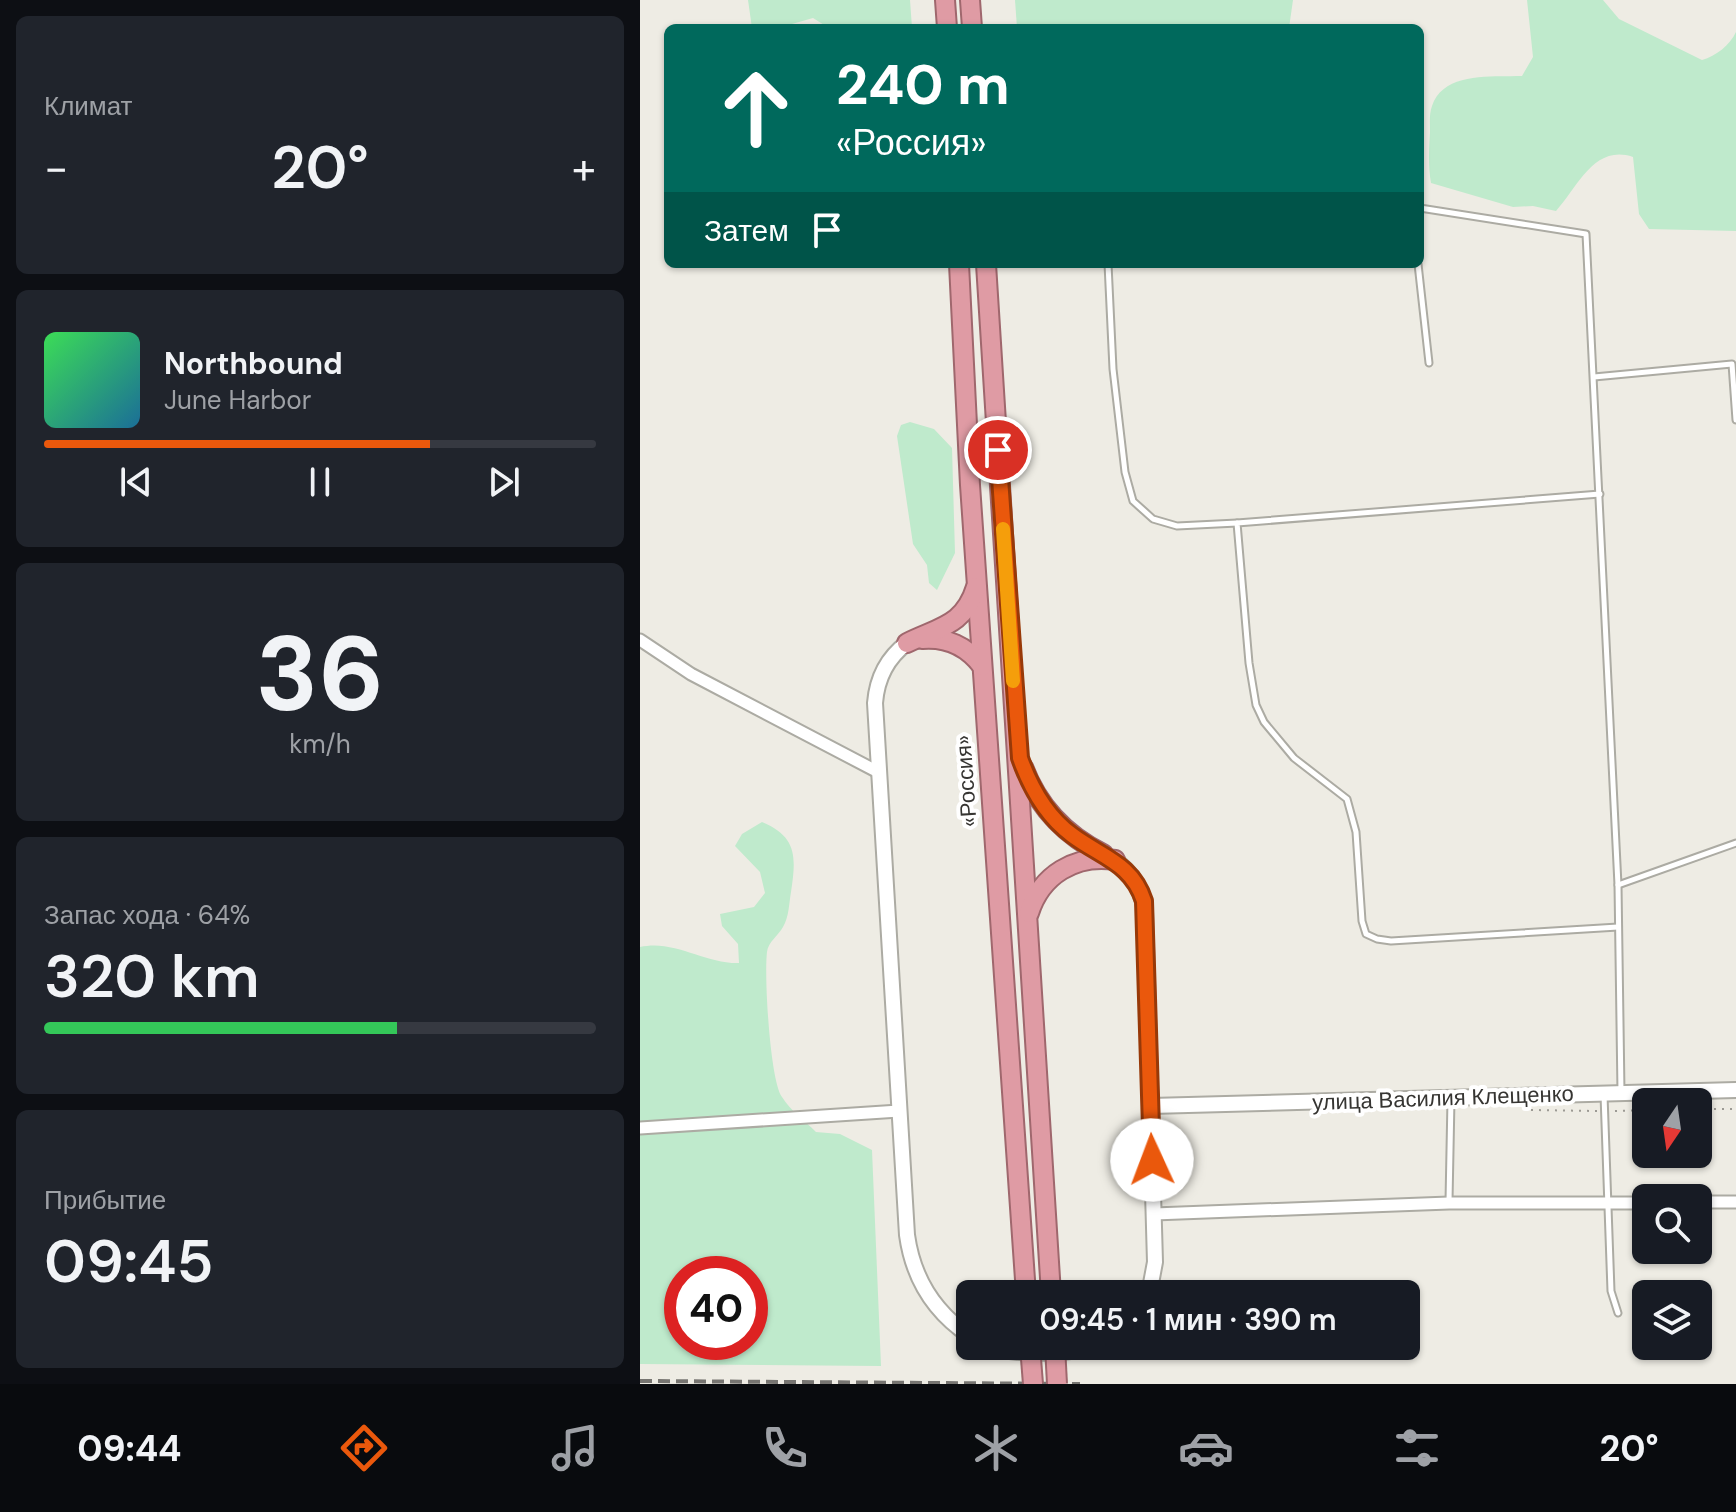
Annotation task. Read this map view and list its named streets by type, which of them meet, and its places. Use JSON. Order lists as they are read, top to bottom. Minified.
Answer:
{"streets":{"highway":["«Россия»"],"street":["улица Василия Клещенко"]},"north":"bottom","page":{"tile":["Климат",["36","km/h"],["Запас хода · 64%","320 km"],["Прибытие","09:45"]],"turn":["240 m","«Россия»"],"heat":["−","20°","+"],"then":"Затем","song":["Northbound","June Harbor"],"limit":"40","trip":"09:45 · 1 мин · 390 m","tabs":["09:44","20°"]}}
